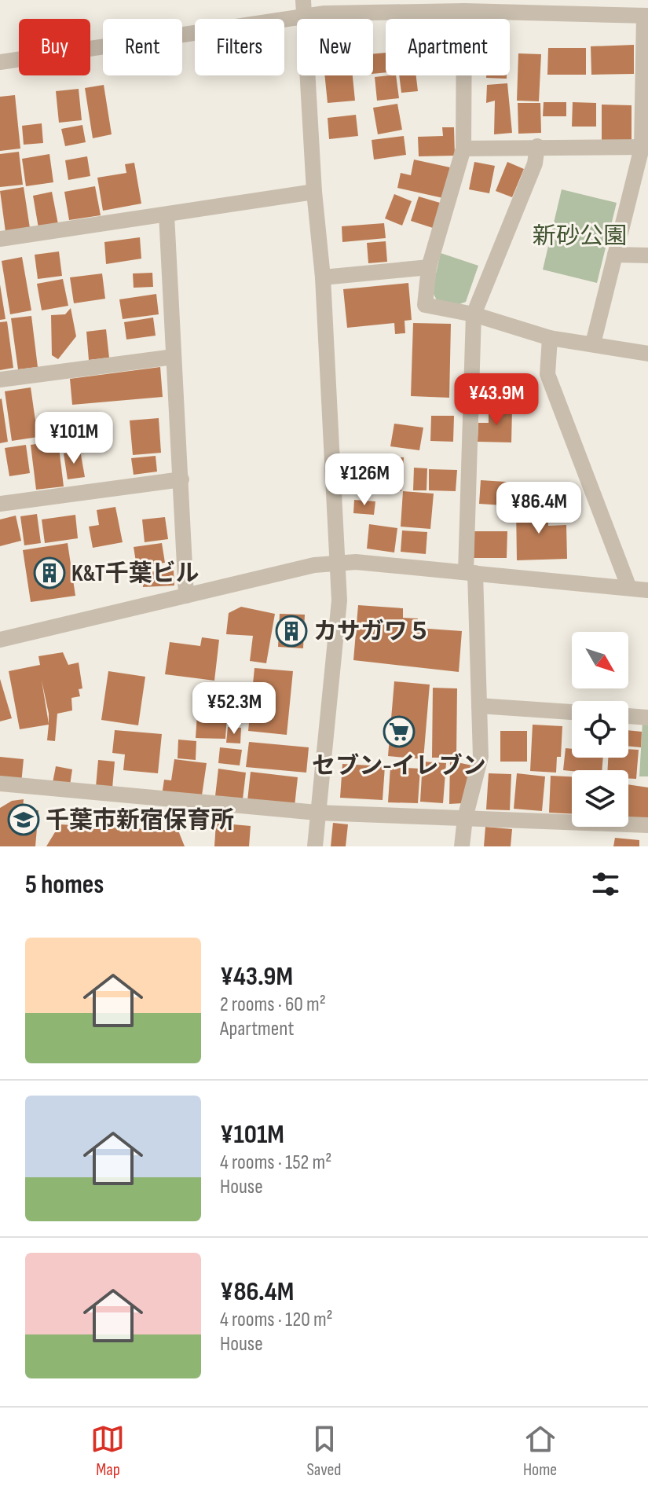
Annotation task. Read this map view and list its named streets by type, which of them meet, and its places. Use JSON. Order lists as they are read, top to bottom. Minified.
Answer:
{"parks":["新砂公園"],"places":{"building":["K&T千葉ビル","カサガワ５"],"supermarket":["セブン-イレブン"],"school or university":["千葉市新宿保育所"]},"north":"bottom right","page":{"chip":["Buy","Rent","Filters","New","Apartment"],"price":["¥43.9M","¥101M","¥126M","¥86.4M","¥52.3M"],"heading":"5 homes","list":[{"name":"¥43.9M","note":"2 rooms · 60 m² · Apartment"},{"name":"¥101M","note":"4 rooms · 152 m² · House"},{"name":"¥86.4M","note":"4 rooms · 120 m² · House"}],"tabs":["Map","Saved","Home"]}}
